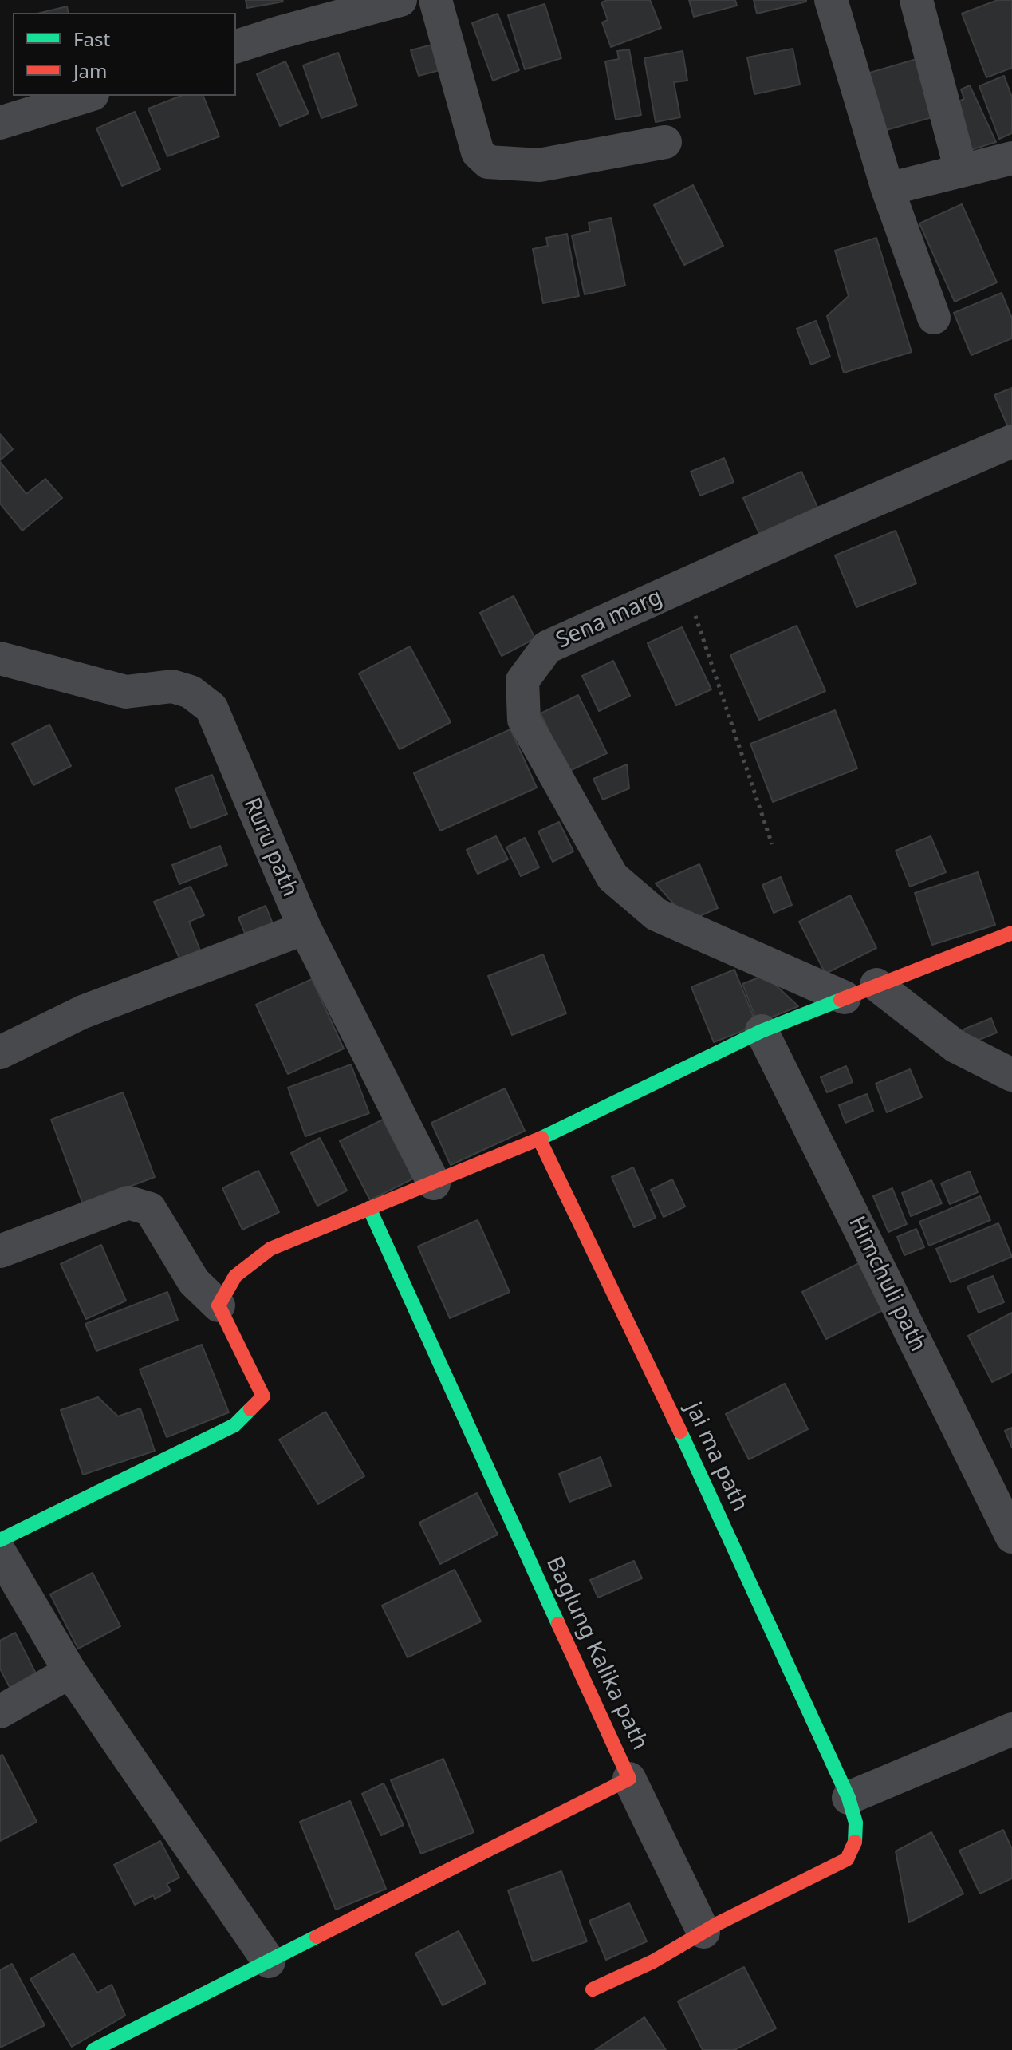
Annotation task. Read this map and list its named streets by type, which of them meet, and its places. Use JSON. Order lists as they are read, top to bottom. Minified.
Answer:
{"streets":{"street":["Sena marg","Ruru path","Himchuli path","jai ma path","Baglung Kalika path"]},"legend":["Fast","Jam"]}
